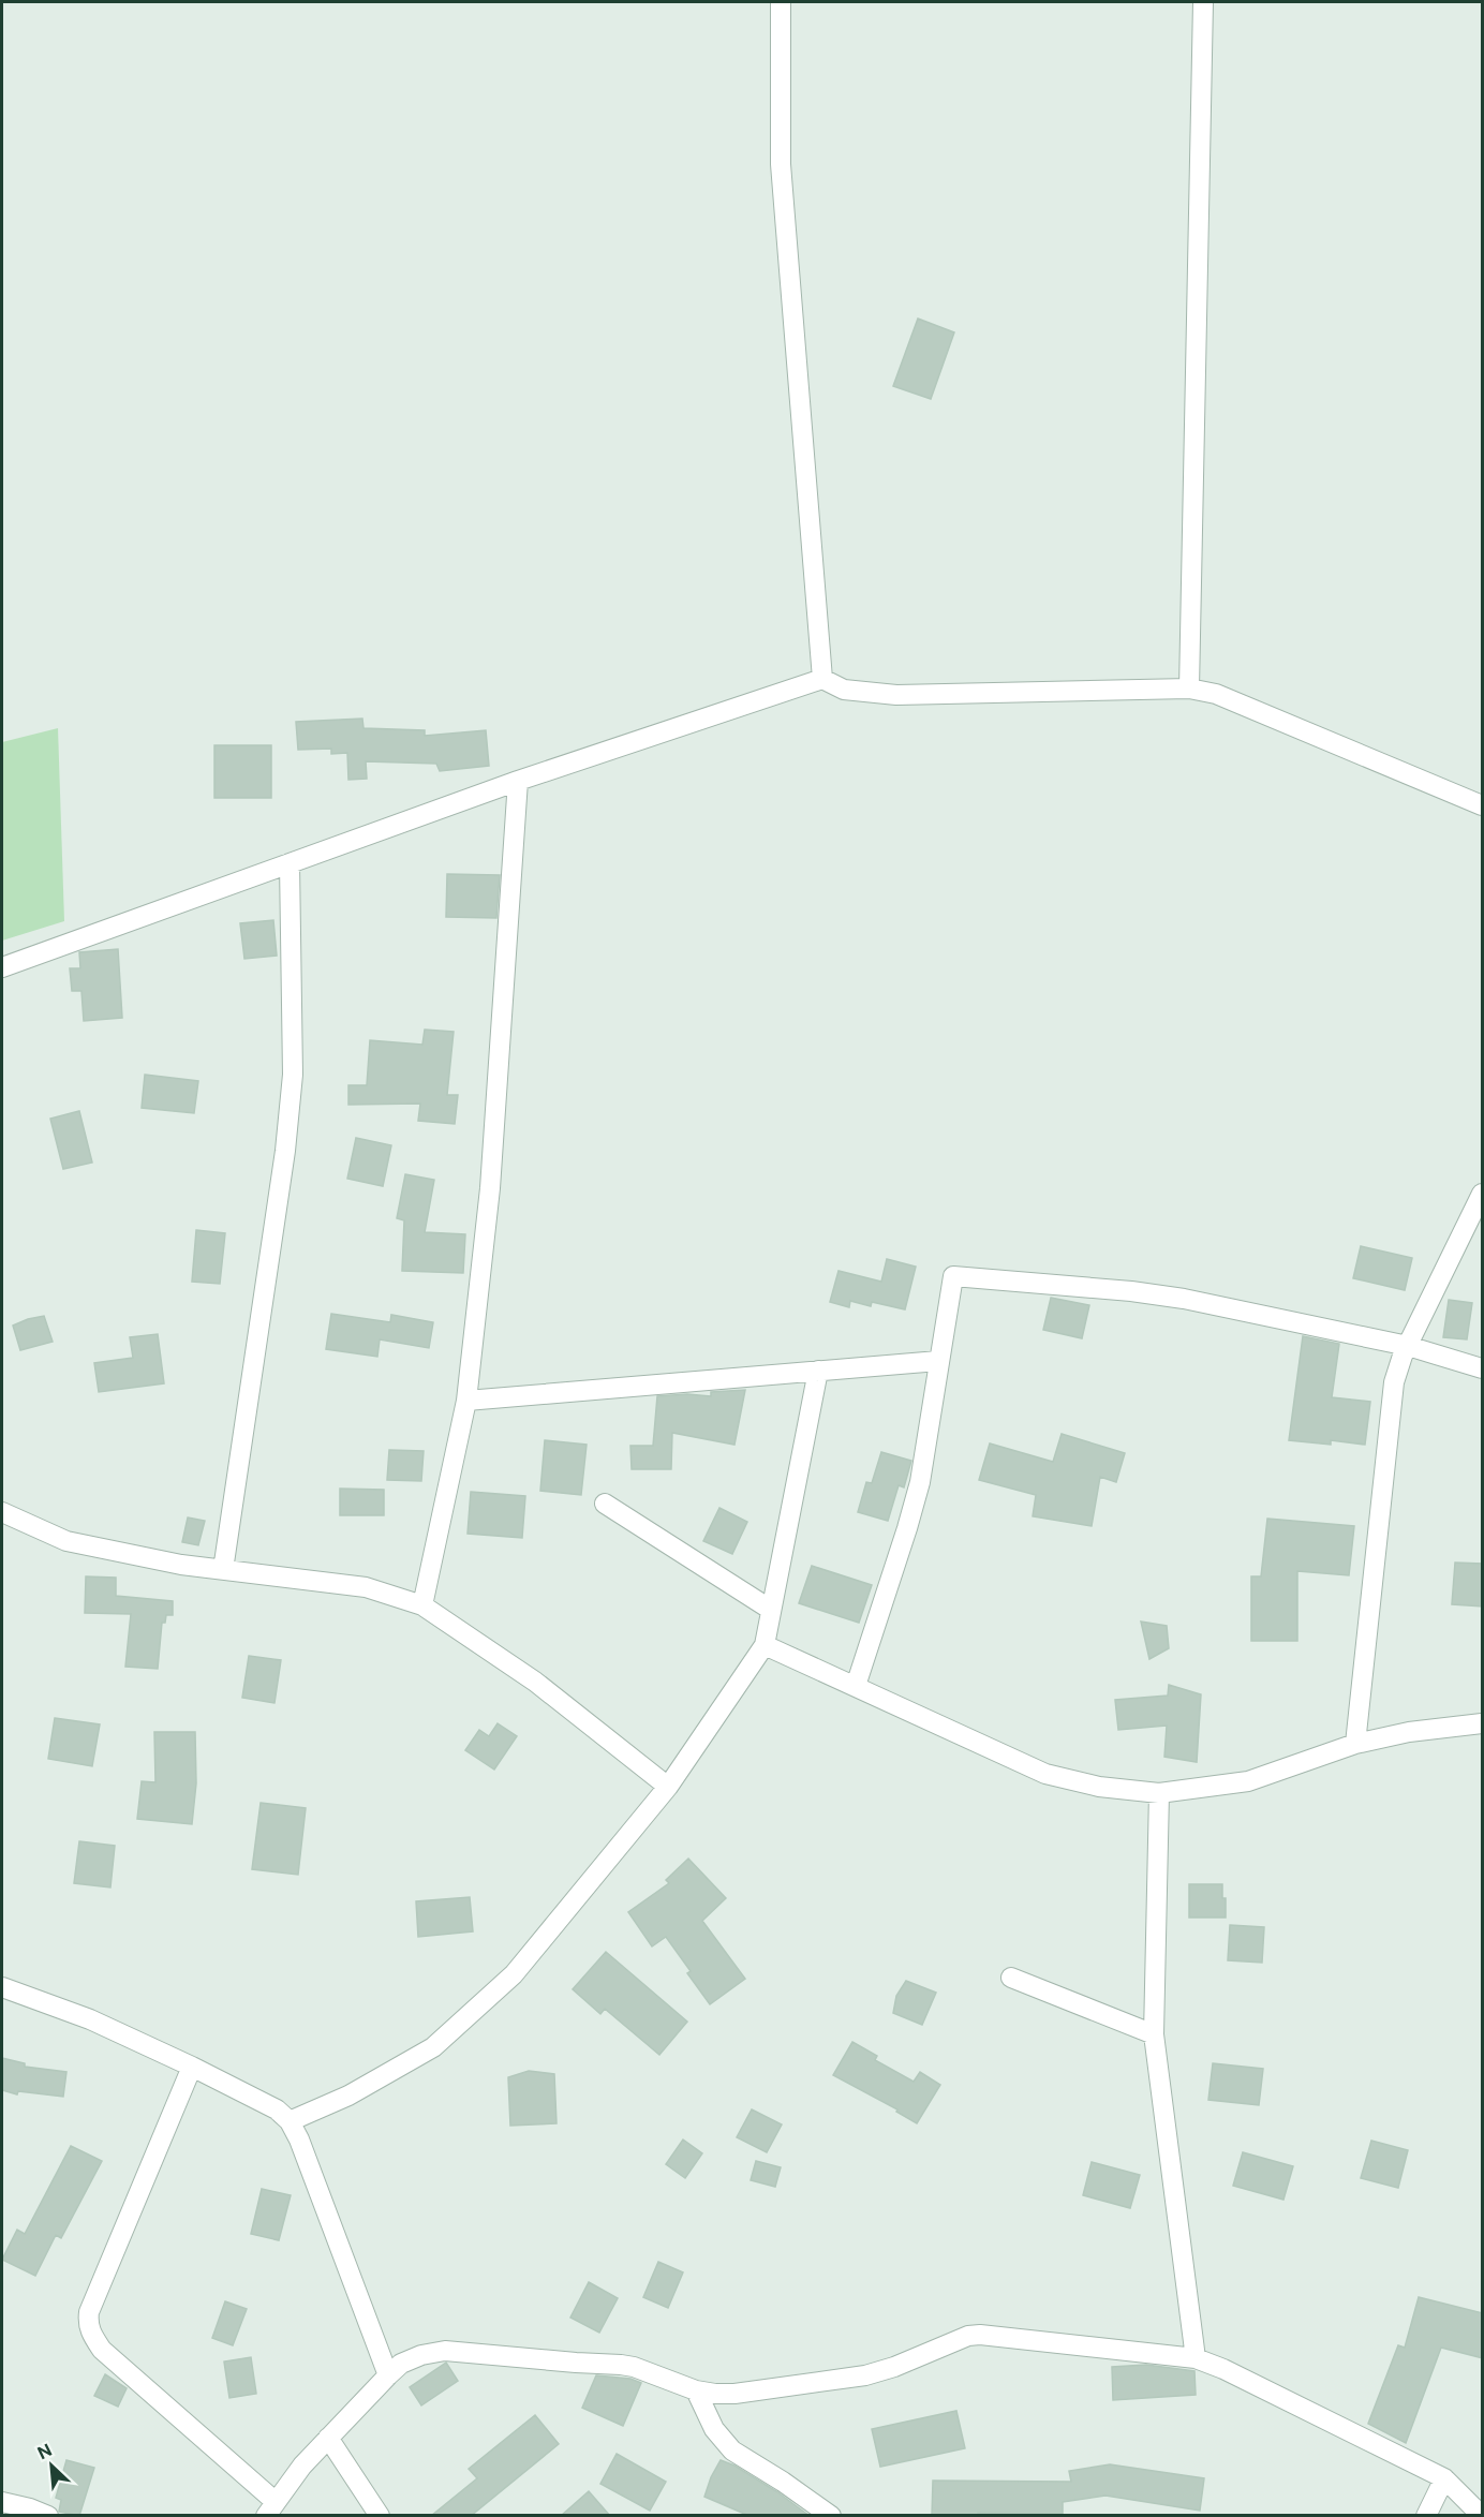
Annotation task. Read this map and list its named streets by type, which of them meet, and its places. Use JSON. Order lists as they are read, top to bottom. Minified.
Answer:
{"north":"top left"}
